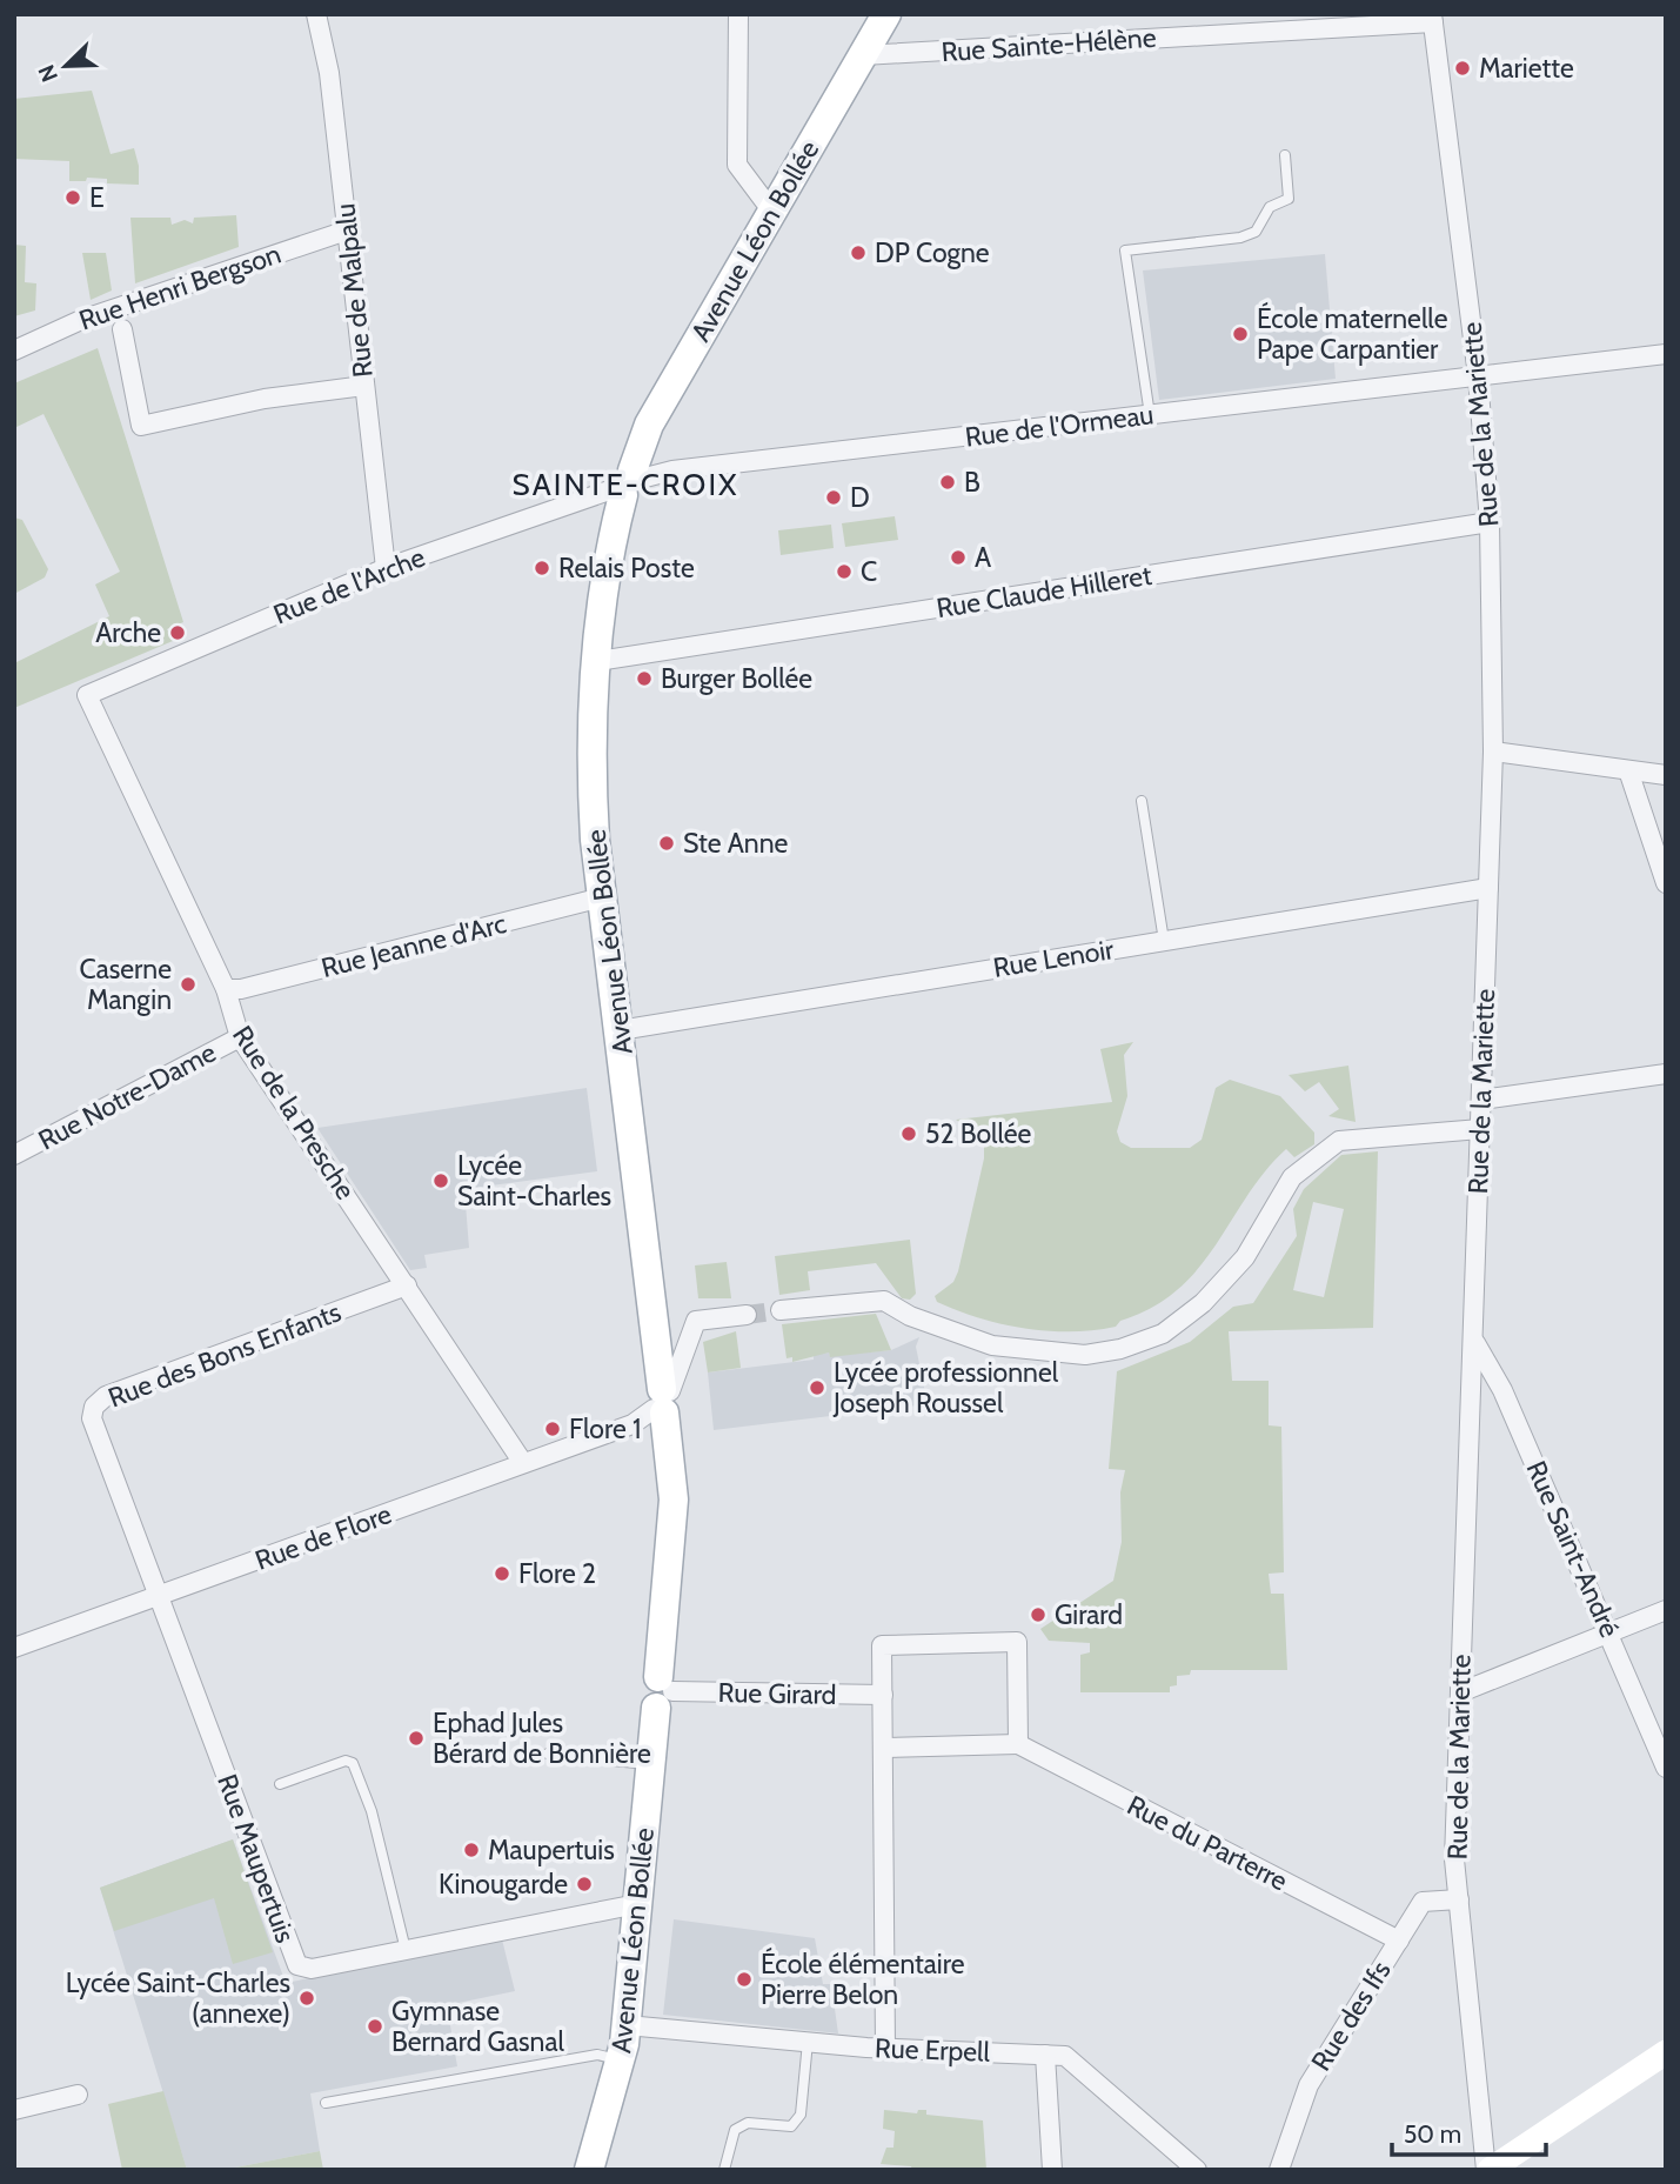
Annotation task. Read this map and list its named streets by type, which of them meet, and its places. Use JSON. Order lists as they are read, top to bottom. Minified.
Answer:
{"streets":{"main road":["Avenue Léon Bollée"],"street":["Rue Sainte-Hélène","Rue Henri Bergson","Rue de Malpalu","Rue de la Mariette","Rue de l'Ormeau","Rue de l'Arche","Rue Claude Hilleret","Rue Jeanne d'Arc","Rue Lenoir","Rue Notre-Dame","Rue de la Presche","Rue des Bons Enfants","Rue de Flore","Rue Saint-André","Rue Girard","Rue du Parterre","Rue Maupertuis","Rue des Ifs","Rue Erpell"]},"crossings":[["Rue Sainte-Hélène","Avenue Léon Bollée"],["Rue Sainte-Hélène","Rue de la Mariette"],["Avenue Léon Bollée","Rue de l'Ormeau"],["Avenue Léon Bollée","Rue de l'Arche"],["Avenue Léon Bollée","Rue Claude Hilleret"],["Avenue Léon Bollée","Rue Jeanne d'Arc"],["Avenue Léon Bollée","Rue Lenoir"],["Avenue Léon Bollée","Rue de Flore"],["Avenue Léon Bollée","Rue Girard"],["Avenue Léon Bollée","Rue Maupertuis"],["Avenue Léon Bollée","Rue Erpell"],["Rue Henri Bergson","Rue de Malpalu"],["Rue de Malpalu","Rue de l'Arche"],["Rue de la Mariette","Rue de l'Ormeau"],["Rue de la Mariette","Rue Claude Hilleret"],["Rue de la Mariette","Rue Lenoir"],["Rue de la Mariette","Rue Saint-André"],["Rue de la Mariette","Rue des Ifs"],["Rue de l'Ormeau","Rue de l'Arche"],["Rue de l'Arche","Rue de la Presche"],["Rue Jeanne d'Arc","Rue de la Presche"],["Rue Notre-Dame","Rue de la Presche"],["Rue de la Presche","Rue des Bons Enfants"],["Rue de la Presche","Rue de Flore"],["Rue des Bons Enfants","Rue de Flore"],["Rue des Bons Enfants","Rue Maupertuis"],["Rue de Flore","Rue Maupertuis"],["Rue du Parterre","Rue des Ifs"]],"districts":["SAINTE-CROIX"],"places":["Mariette","E","DP Cogne","École maternelle Pape Carpantier","B","D","A","Relais Poste","C","Arche","Burger Bollée","Ste Anne","Caserne Mangin","52 Bollée","Lycée Saint-Charles","Lycée professionnel Joseph Roussel","Flore 1","Flore 2","Girard","Ephad Jules Bérard de Bonnière","Maupertuis","Kinougarde","École élémentaire Pierre Belon","Lycée Saint-Charles (annexe)","Gymnase Bernard Gasnal"],"scale_bar":"50 m","north":"bottom left"}
